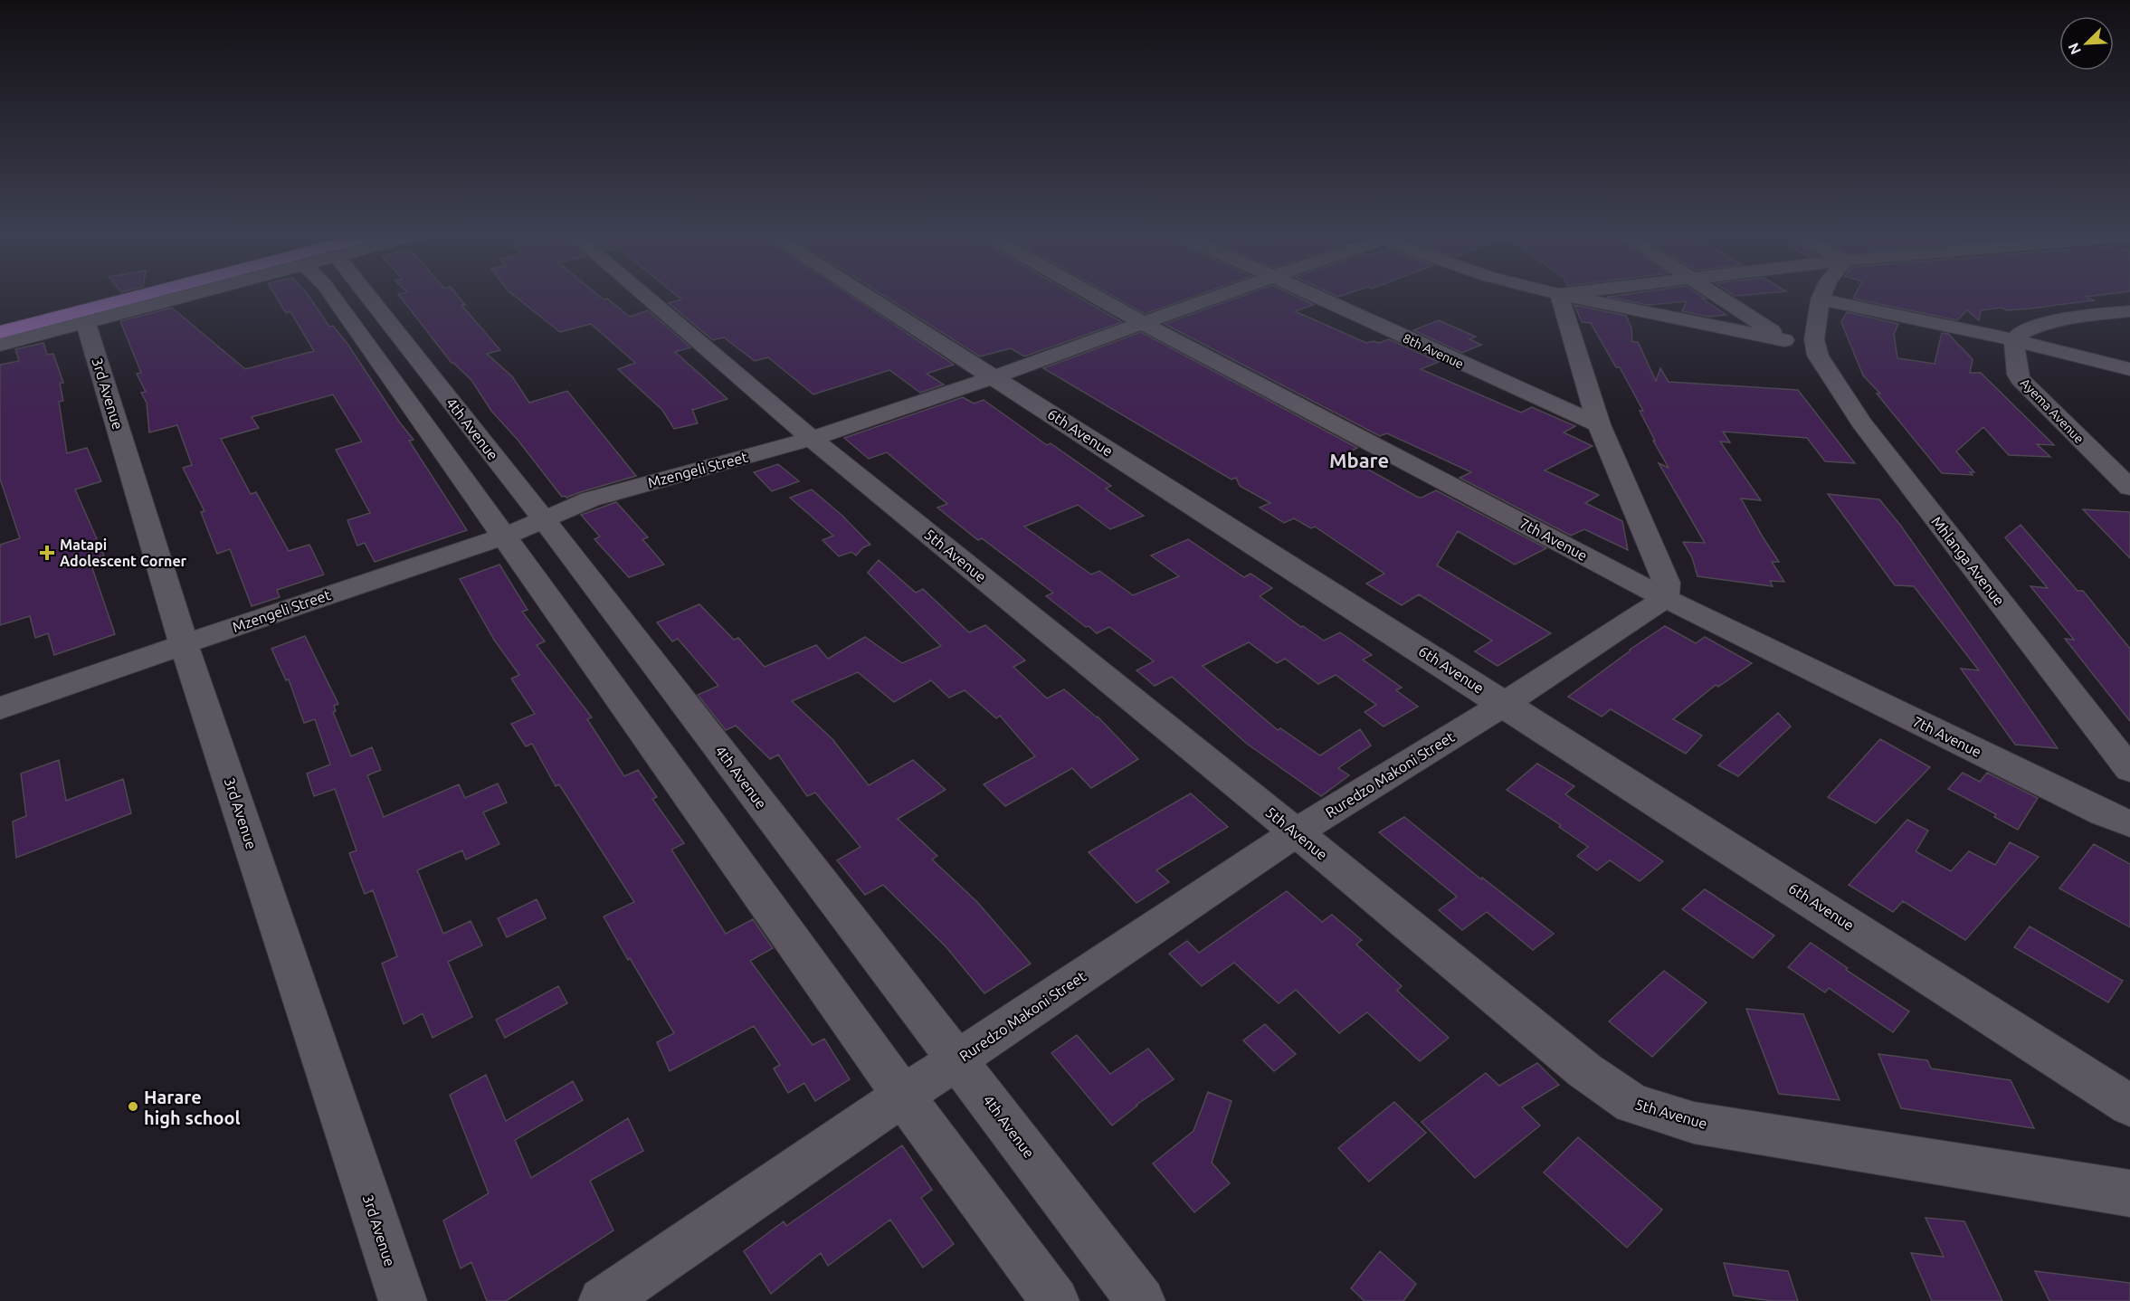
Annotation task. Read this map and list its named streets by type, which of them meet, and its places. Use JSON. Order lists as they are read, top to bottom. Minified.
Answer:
{"streets":{"street":["8th Avenue","3rd Avenue","Ayema Avenue","4th Avenue","6th Avenue","Mzengeli Street","7th Avenue","5th Avenue","Mhlanga Avenue","Ruredzo Makoni Street"]},"crossings":[["3rd Avenue","Mzengeli Street"],["4th Avenue","Mzengeli Street"],["4th Avenue","Ruredzo Makoni Street"],["6th Avenue","Mzengeli Street"],["6th Avenue","Ruredzo Makoni Street"],["Mzengeli Street","7th Avenue"],["Mzengeli Street","5th Avenue"],["7th Avenue","Ruredzo Makoni Street"],["5th Avenue","Ruredzo Makoni Street"]],"districts":["Mbare"],"places":{"health":["Matapi Adolescent Corner"],"other":["Harare high school"]},"north":"bottom left"}
